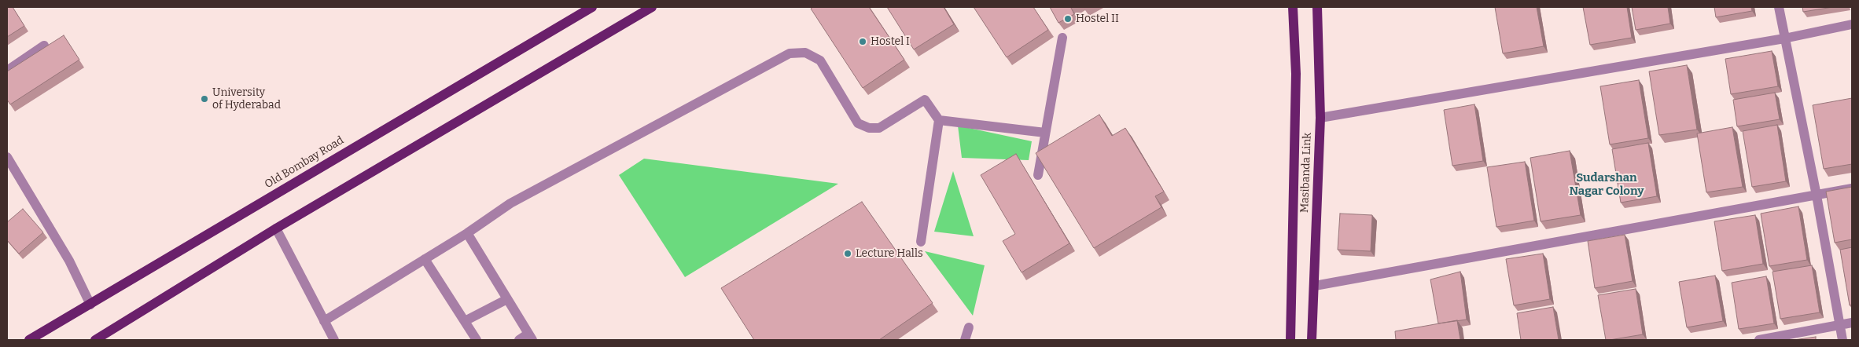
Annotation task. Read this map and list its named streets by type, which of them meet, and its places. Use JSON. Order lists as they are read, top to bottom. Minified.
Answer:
{"streets":{"main road":["Old Bombay Road","Masibanda Link"]},"districts":["Sudarshan Nagar Colony"],"places":["Hostel II","Hostel I","University of Hyderabad","Lecture Halls"]}
